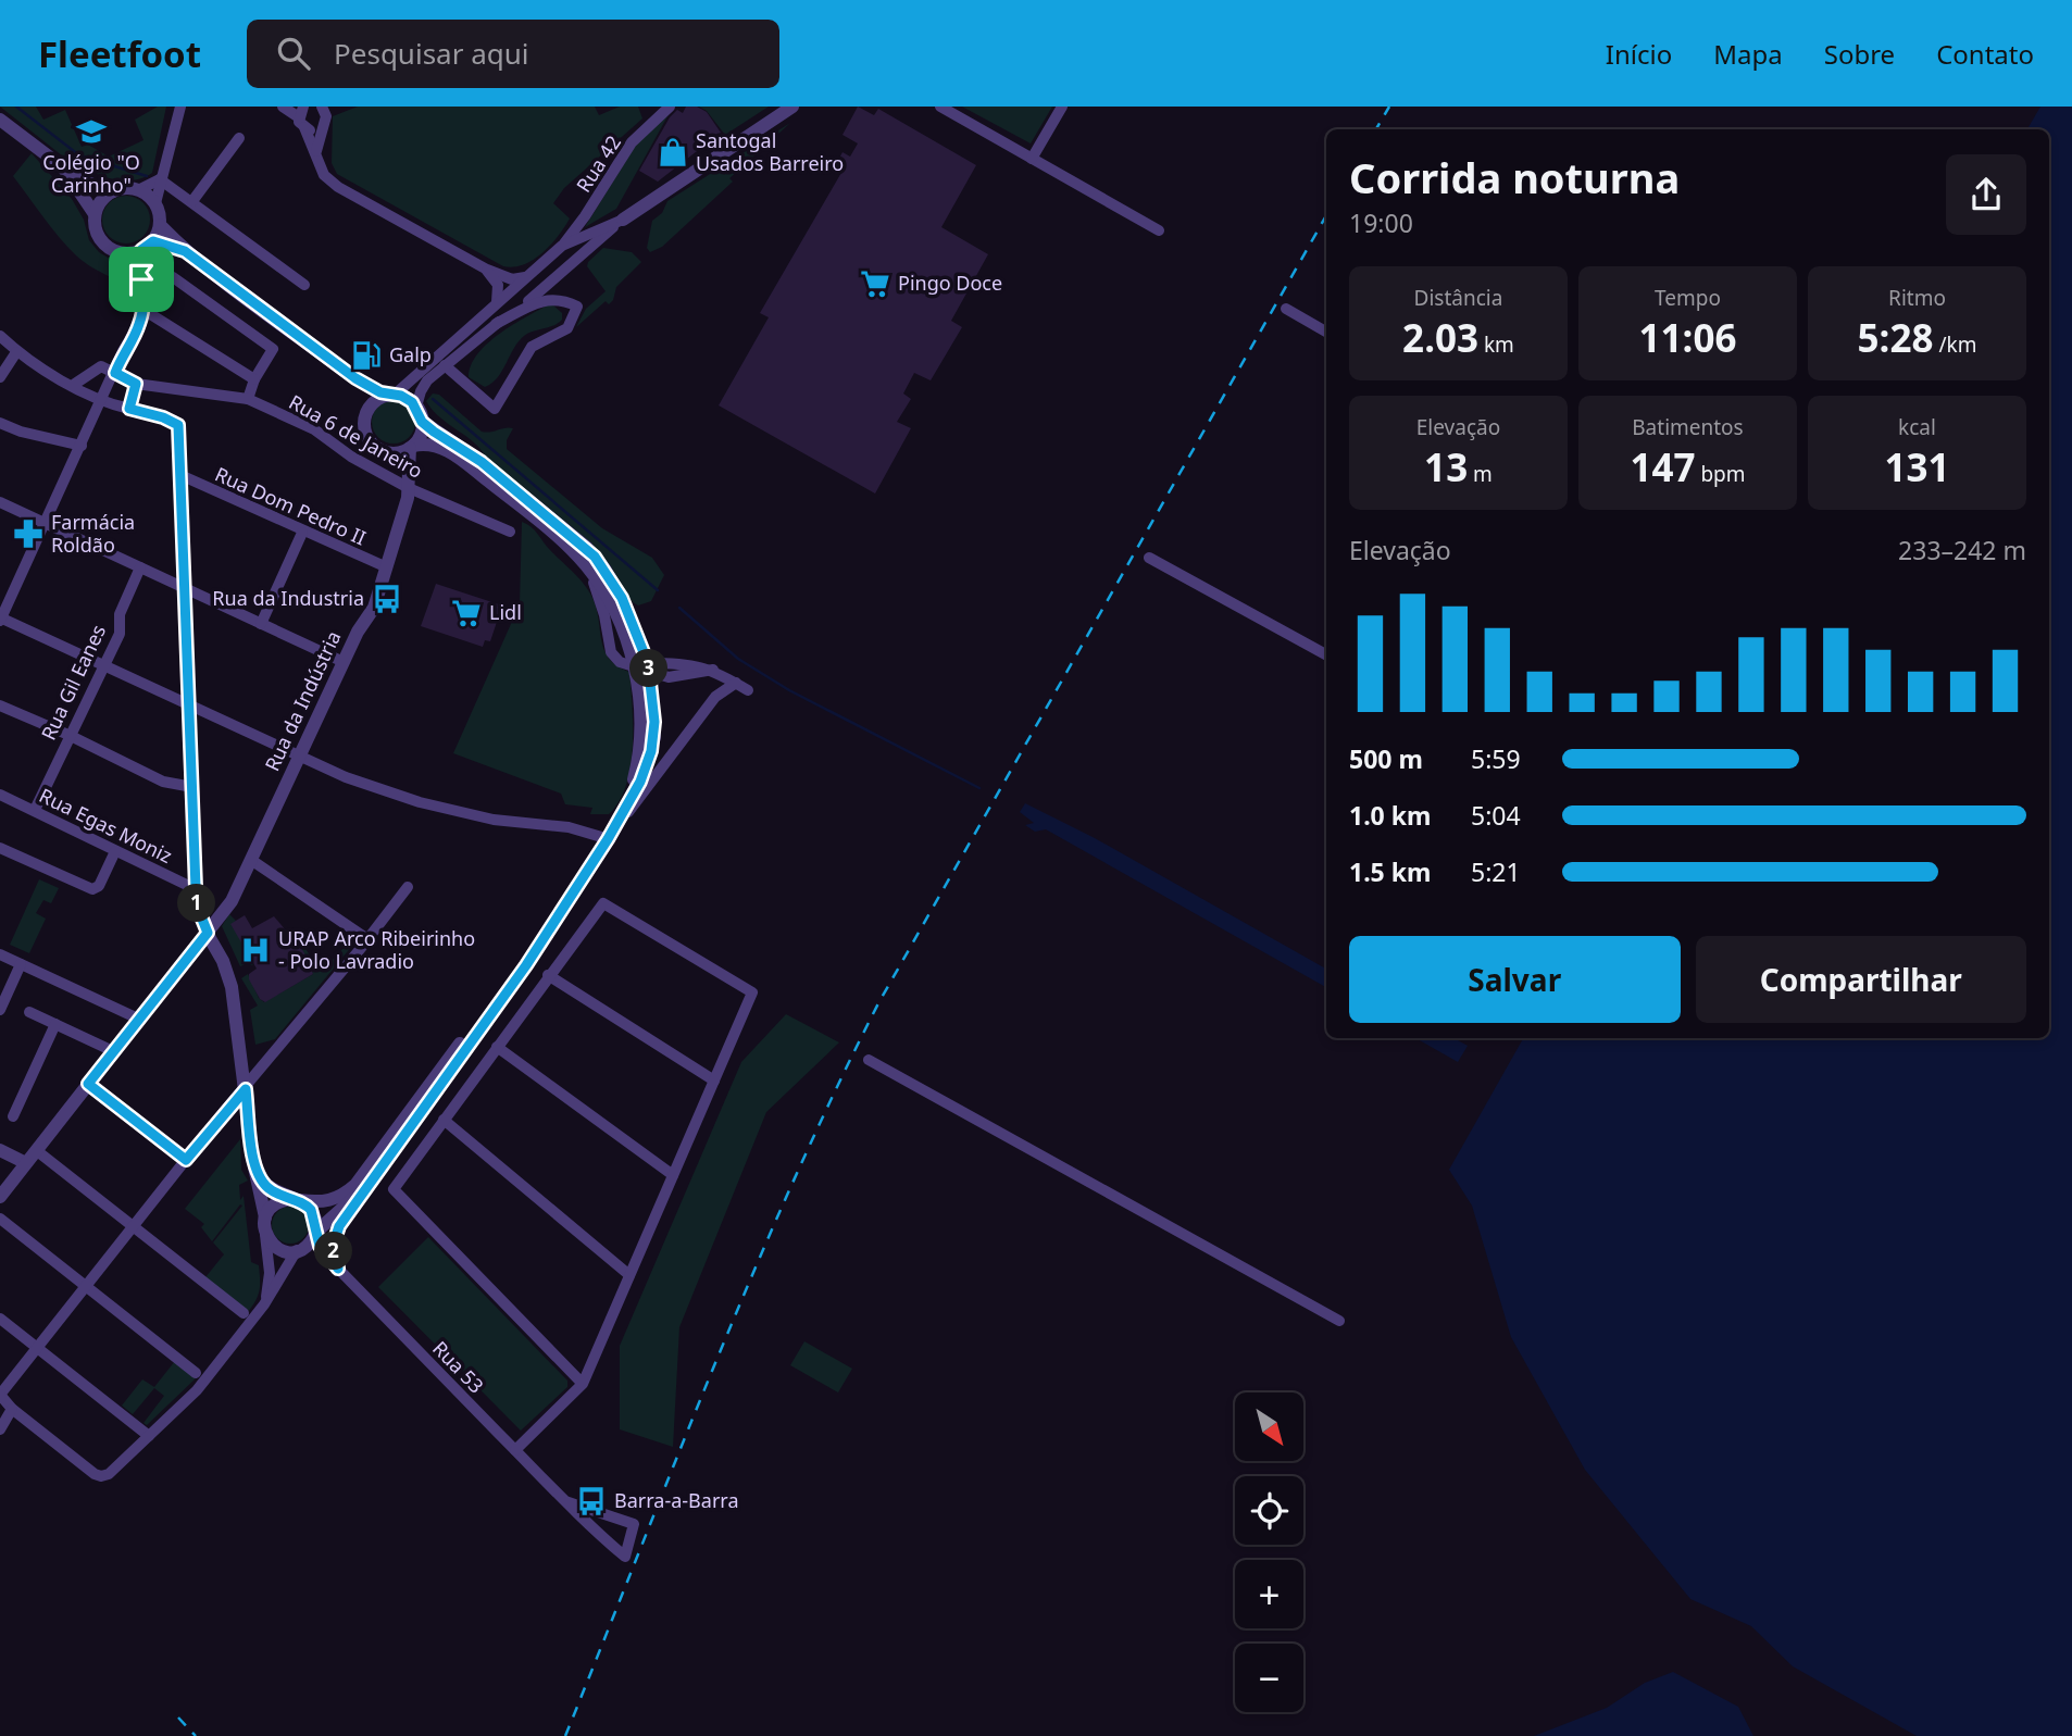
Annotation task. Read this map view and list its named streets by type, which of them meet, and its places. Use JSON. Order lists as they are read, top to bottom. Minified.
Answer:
{"streets":{"street":["Rua 42","Rua 6 de Janeiro","Rua Dom Pedro II","Rua Gil Eanes","Rua da Indústria","Rua Egas Moniz","Rua 53"]},"crossings":[["Rua 6 de Janeiro","Rua da Indústria"],["Rua Dom Pedro II","Rua da Indústria"],["Rua Gil Eanes","Rua Egas Moniz"]],"places":{"school or university":["Colégio \"O Carinho\""],"shop":["Santogal Usados Barreiro"],"supermarket":["Pingo Doce","Lidl"],"fuel station":["Galp"],"pharmacy":["Farmácia Roldão"],"bus stop":["Rua da Industria","Barra-a-Barra"],"hospital":["URAP Arco Ribeirinho - Polo Lavradio"]},"north":"bottom right","page":{"header":"Fleetfoot","search":"Pesquisar aqui","nav":["Início","Mapa","Sobre","Contato"],"heading":["Corrida noturna","19:00"],"stats":[["Distância","2.03 km"],["Tempo","11:06"],["Ritmo","5:28 /km"],["Elevação","13 m"],["Batimentos","147 bpm"],["kcal","131"]],"chart":["Elevação","233–242 m"],"pins":["3","1","2"],"list":[{"name":"500 m","note":"5:59"},{"name":"1.0 km","note":"5:04"},{"name":"1.5 km","note":"5:21"}],"buttons":["Salvar","Compartilhar"],"map_buttons":["+","−"]}}
